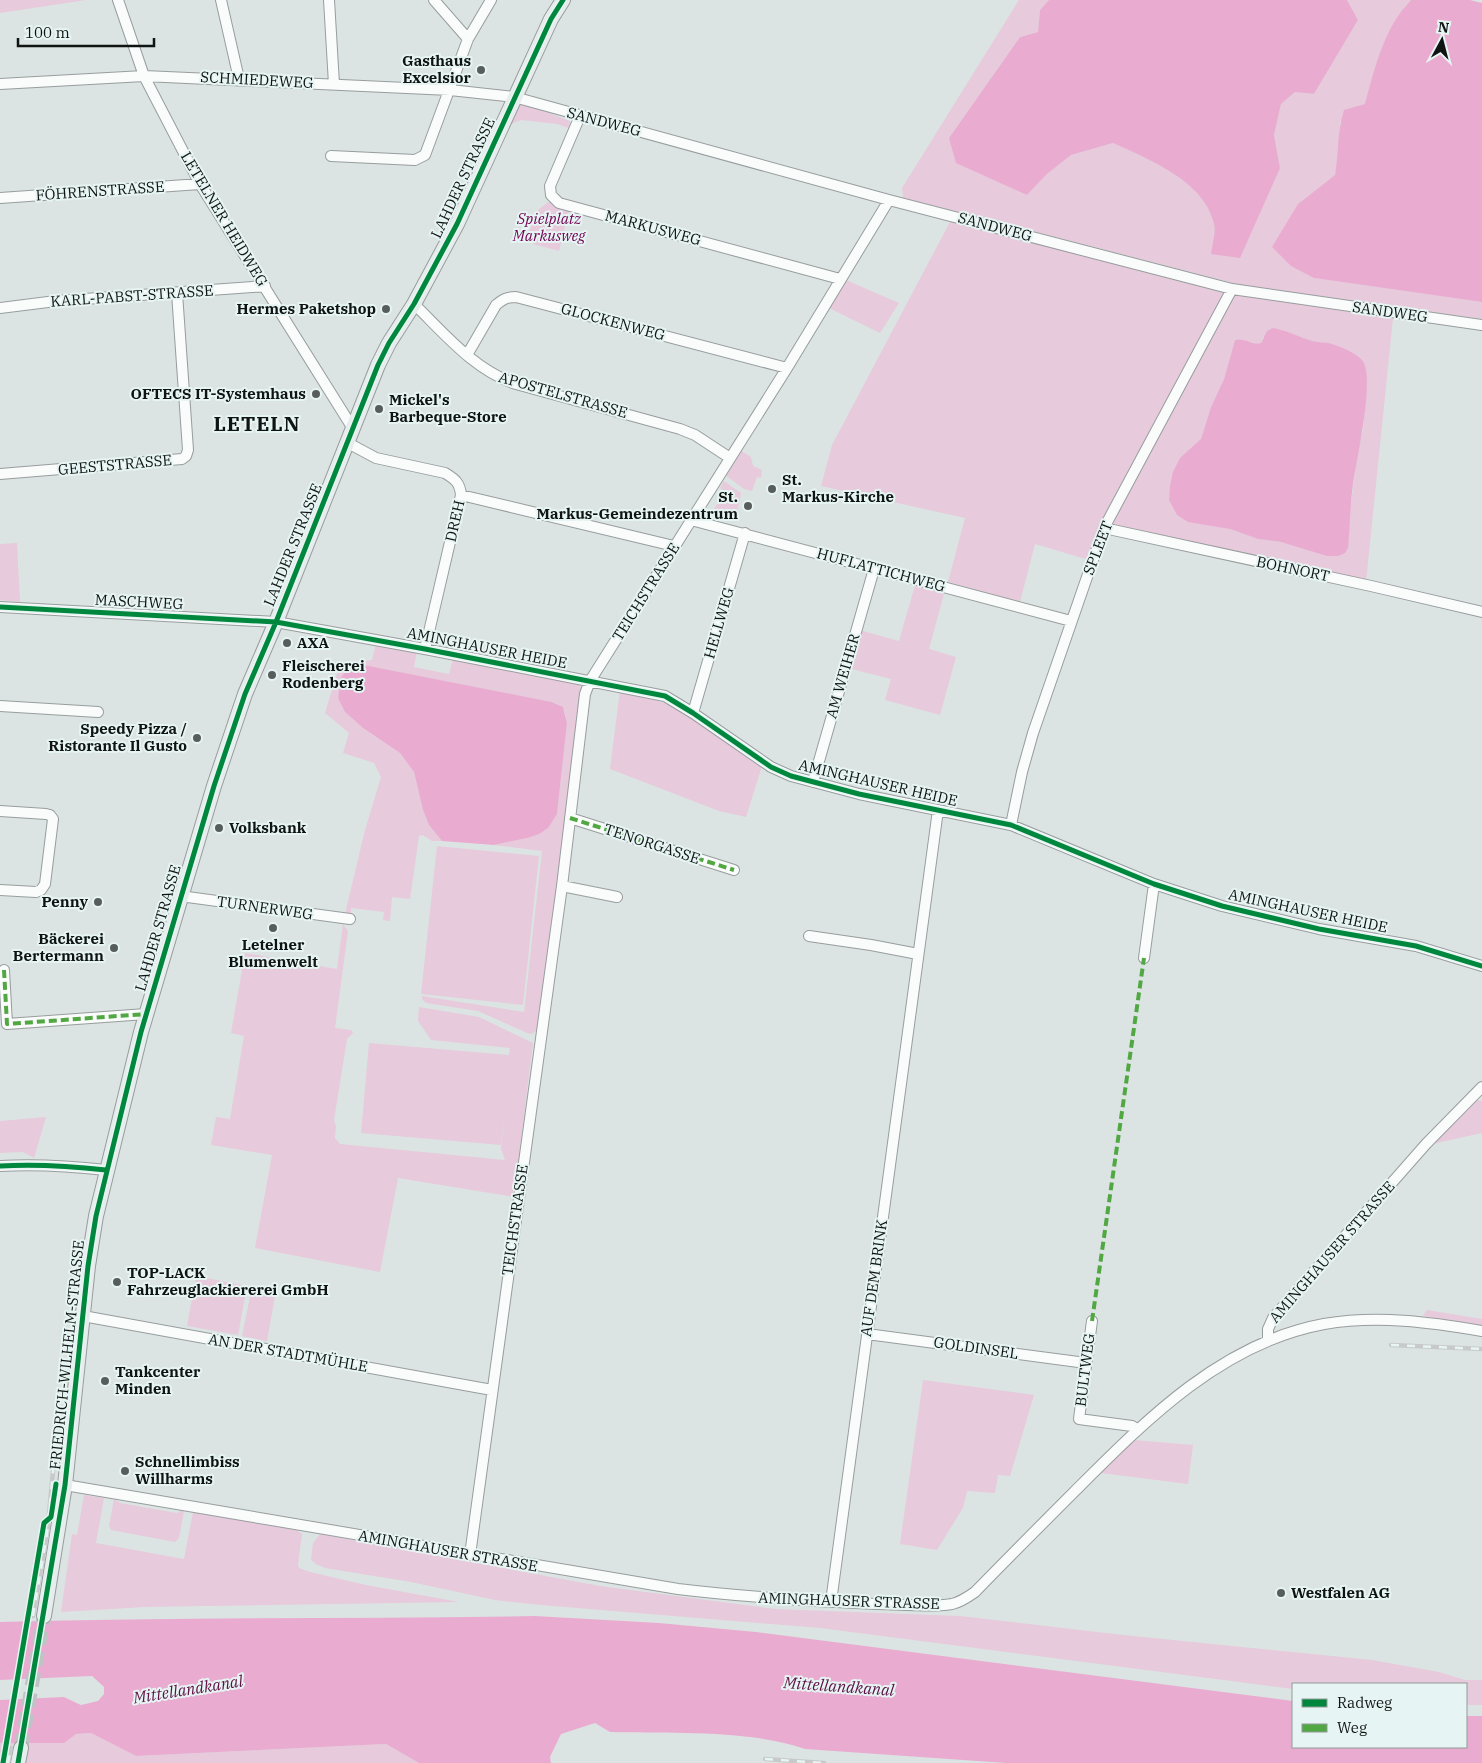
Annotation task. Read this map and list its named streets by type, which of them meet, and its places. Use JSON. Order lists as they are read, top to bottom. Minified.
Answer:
{"streets":{"street":["SCHMIEDEWEG","SANDWEG","LAHDER STRASSE","FÖHRENSTRASSE","LETELNER HEIDWEG","MARKUSWEG","KARL-PABST-STRASSE","GLOCKENWEG","APOSTELSTRASSE","GEESTSTRASSE","DREH","SPLEET","BOHNORT","HUFLATTICHWEG","TEICHSTRASSE","MASCHWEG","HELLWEG","AMINGHAUSER HEIDE","AM WEIHER","TENORGASSE","TURNERWEG","AMINGHAUSER STRASSE","AUF DEM BRINK","GOLDINSEL","AN DER STADTMÜHLE","FRIEDRICH-WILHELM-STRASSE","BULTWEG"]},"crossings":[["SCHMIEDEWEG","SANDWEG"],["SCHMIEDEWEG","LAHDER STRASSE"],["SCHMIEDEWEG","LETELNER HEIDWEG"],["SANDWEG","LAHDER STRASSE"],["SANDWEG","MARKUSWEG"],["SANDWEG","SPLEET"],["SANDWEG","TEICHSTRASSE"],["LAHDER STRASSE","LETELNER HEIDWEG"],["LAHDER STRASSE","APOSTELSTRASSE"],["LAHDER STRASSE","DREH"],["LAHDER STRASSE","MASCHWEG"],["LAHDER STRASSE","AMINGHAUSER HEIDE"],["LAHDER STRASSE","TURNERWEG"],["LAHDER STRASSE","FRIEDRICH-WILHELM-STRASSE"],["FÖHRENSTRASSE","LETELNER HEIDWEG"],["LETELNER HEIDWEG","KARL-PABST-STRASSE"],["MARKUSWEG","TEICHSTRASSE"],["KARL-PABST-STRASSE","GEESTSTRASSE"],["GLOCKENWEG","APOSTELSTRASSE"],["GLOCKENWEG","TEICHSTRASSE"],["APOSTELSTRASSE","TEICHSTRASSE"],["DREH","AMINGHAUSER HEIDE"],["SPLEET","BOHNORT"],["SPLEET","HUFLATTICHWEG"],["SPLEET","AMINGHAUSER HEIDE"],["HUFLATTICHWEG","TEICHSTRASSE"],["HUFLATTICHWEG","HELLWEG"],["HUFLATTICHWEG","AM WEIHER"],["TEICHSTRASSE","AMINGHAUSER HEIDE"],["TEICHSTRASSE","TENORGASSE"],["TEICHSTRASSE","AMINGHAUSER STRASSE"],["TEICHSTRASSE","AN DER STADTMÜHLE"],["MASCHWEG","AMINGHAUSER HEIDE"],["HELLWEG","AMINGHAUSER HEIDE"],["AMINGHAUSER HEIDE","AM WEIHER"],["AMINGHAUSER HEIDE","AUF DEM BRINK"],["AMINGHAUSER STRASSE","AUF DEM BRINK"],["AMINGHAUSER STRASSE","FRIEDRICH-WILHELM-STRASSE"],["AMINGHAUSER STRASSE","BULTWEG"],["AUF DEM BRINK","GOLDINSEL"],["GOLDINSEL","BULTWEG"],["AN DER STADTMÜHLE","FRIEDRICH-WILHELM-STRASSE"]],"districts":["LETELN"],"water":["Mittellandkanal"],"parks":["Spielplatz Markusweg"],"places":["Gasthaus Excelsior","Hermes Paketshop","OFTECS IT-Systemhaus","Mickel's Barbeque-Store","St. Markus-Kirche","St. Markus-Gemeindezentrum","AXA","Fleischerei Rodenberg","Speedy Pizza / Ristorante Il Gusto","Volksbank","Penny","Letelner Blumenwelt","Bäckerei Bertermann","TOP-LACK Fahrzeuglackiererei GmbH","Tankcenter Minden","Schnellimbiss Willharms","Westfalen AG"],"legend":["Radweg","Weg"],"scale_bar":"100 m","north":"top"}
